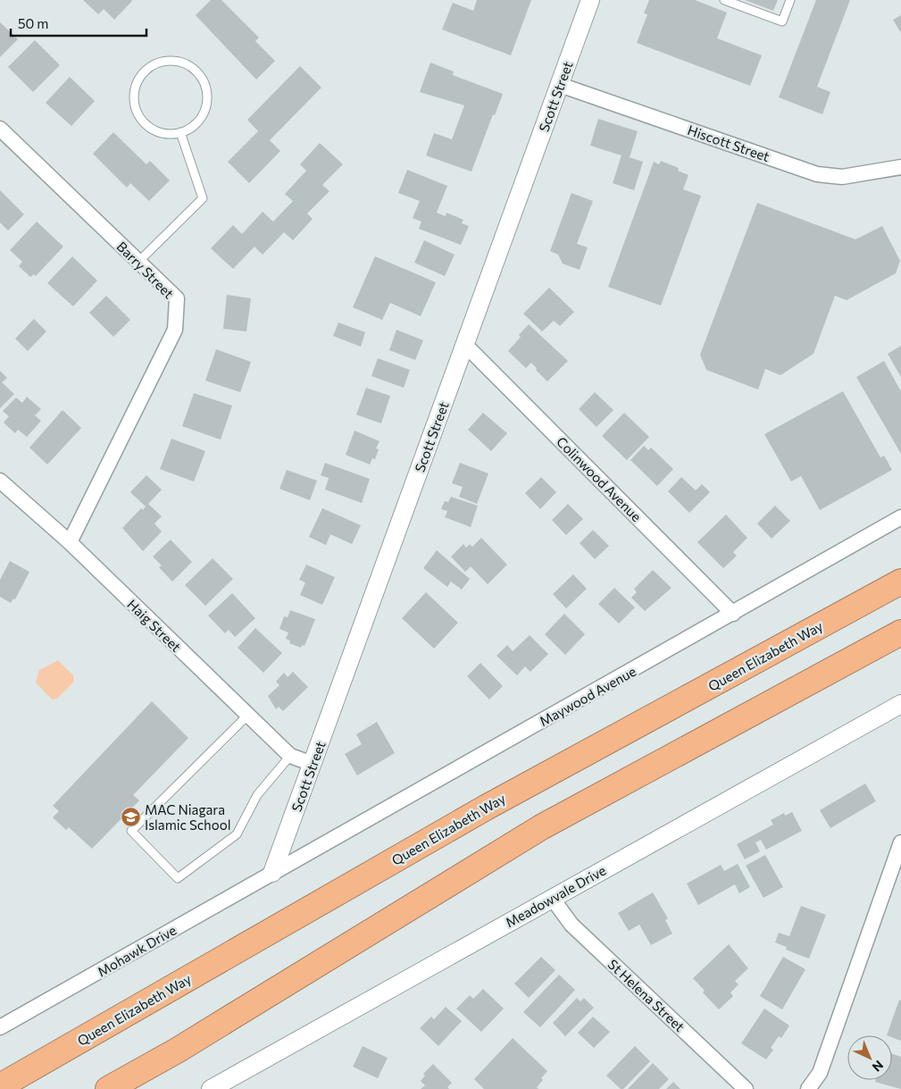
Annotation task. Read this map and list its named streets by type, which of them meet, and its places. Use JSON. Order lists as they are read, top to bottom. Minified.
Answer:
{"streets":{"highway":["Queen Elizabeth Way"],"street":["Scott Street","Hiscott Street","Barry Street","Colinwood Avenue","Haig Street","Maywood Avenue","Meadowvale Drive","Mohawk Drive","St Helena Street"]},"crossings":[["Scott Street","Hiscott Street"],["Scott Street","Colinwood Avenue"],["Scott Street","Haig Street"],["Scott Street","Maywood Avenue"],["Scott Street","Mohawk Drive"],["Barry Street","Haig Street"],["Colinwood Avenue","Maywood Avenue"],["Maywood Avenue","Mohawk Drive"],["Meadowvale Drive","St Helena Street"]],"places":{"school or university":["MAC Niagara Islamic School"]},"scale_bar":"50 m","north":"bottom right"}
